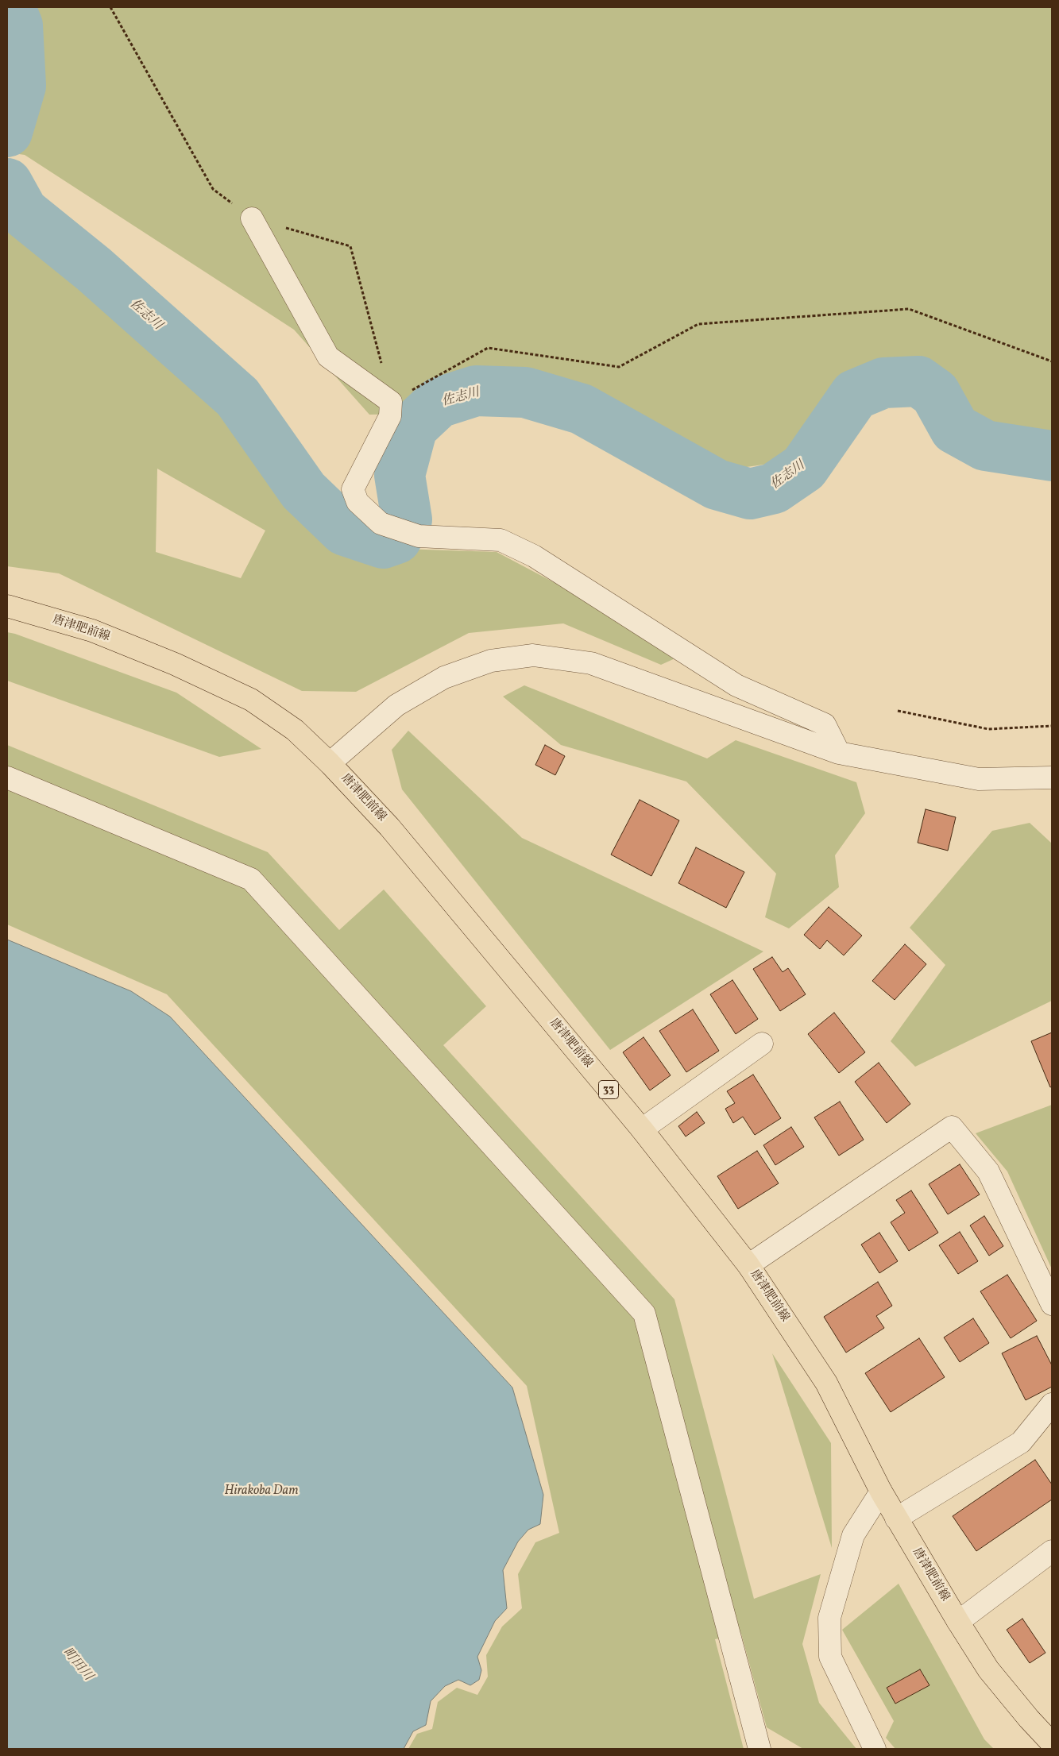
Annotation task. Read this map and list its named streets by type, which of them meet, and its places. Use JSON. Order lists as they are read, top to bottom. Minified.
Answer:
{"streets":{"main road":["唐津肥前線","33"]},"water":["佐志川","Hirakoba Dam","町田川"]}
